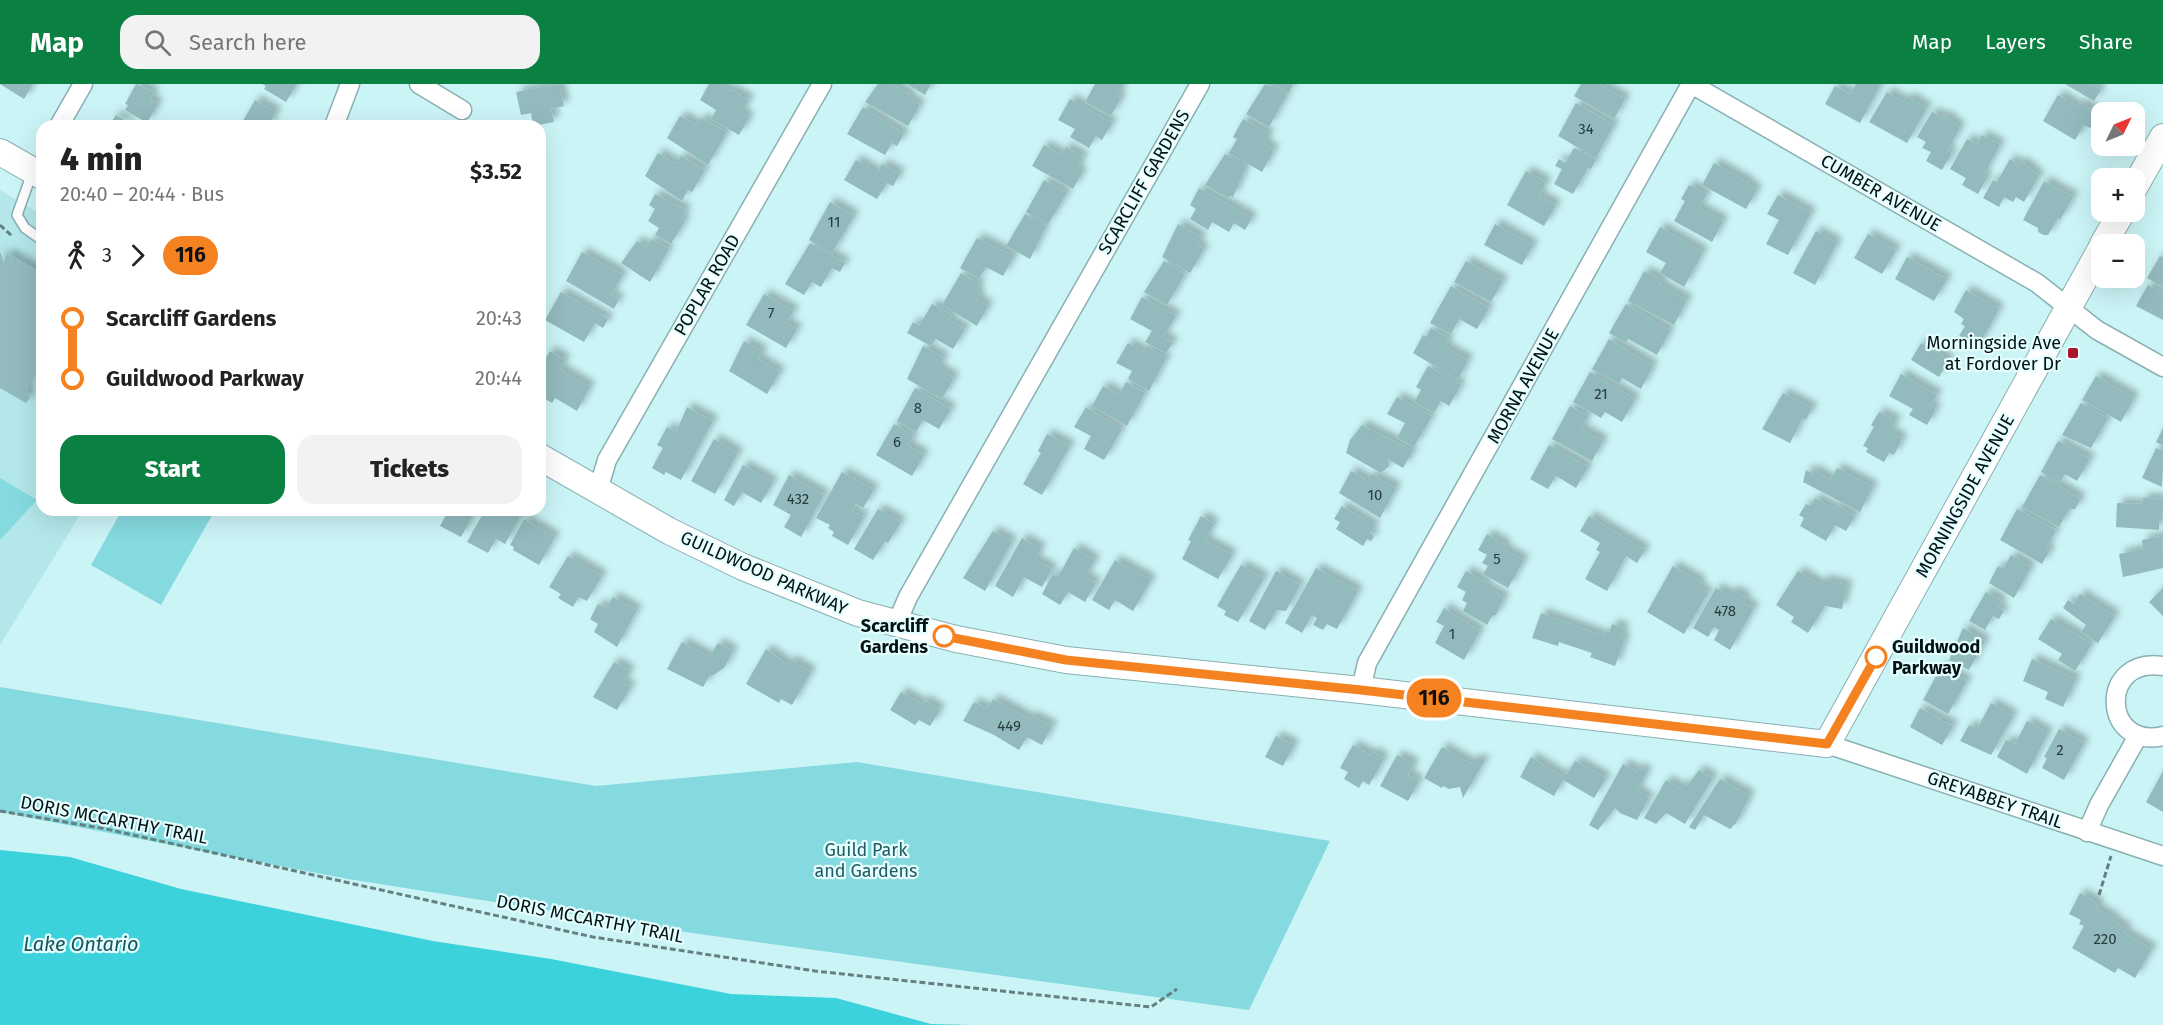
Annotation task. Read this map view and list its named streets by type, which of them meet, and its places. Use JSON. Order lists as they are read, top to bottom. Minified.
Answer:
{"streets":{"street":["SCARCLIFF GARDENS","CUMBER AVENUE","POPLAR ROAD","MORNA AVENUE","MORNINGSIDE AVENUE","GUILDWOOD PARKWAY","GREYABBEY TRAIL"],"path":["DORIS MCCARTHY TRAIL"]},"crossings":[["SCARCLIFF GARDENS","GUILDWOOD PARKWAY"],["CUMBER AVENUE","MORNA AVENUE"],["CUMBER AVENUE","MORNINGSIDE AVENUE"],["POPLAR ROAD","GUILDWOOD PARKWAY"],["MORNA AVENUE","GUILDWOOD PARKWAY"],["MORNINGSIDE AVENUE","GUILDWOOD PARKWAY"],["MORNINGSIDE AVENUE","GREYABBEY TRAIL"],["GUILDWOOD PARKWAY","GREYABBEY TRAIL"]],"water":["Lake Ontario"],"parks":["Guild Park and Gardens"],"places":{"transit":["Morningside Ave at Fordover Dr"],"other":["Scarcliff Gardens","Guildwood Parkway"]},"lines":["bus line 116"],"house_numbers":["34","11","7","21","8","6","10","432","5","478","1","449","2","220"],"north":"top right","page":{"header":"Map","search":"Search here","nav":["Map","Layers","Share"],"on_map":"116","map_buttons":["+","−"],"heading":["4 min","20:40 – 20:44 · Bus","$3.52"],"legs":["3","116"],"list":[{"name":"Scarcliff Gardens","value":"20:43"},{"name":"Guildwood Parkway","value":"20:44"}],"buttons":["Start","Tickets"]}}
